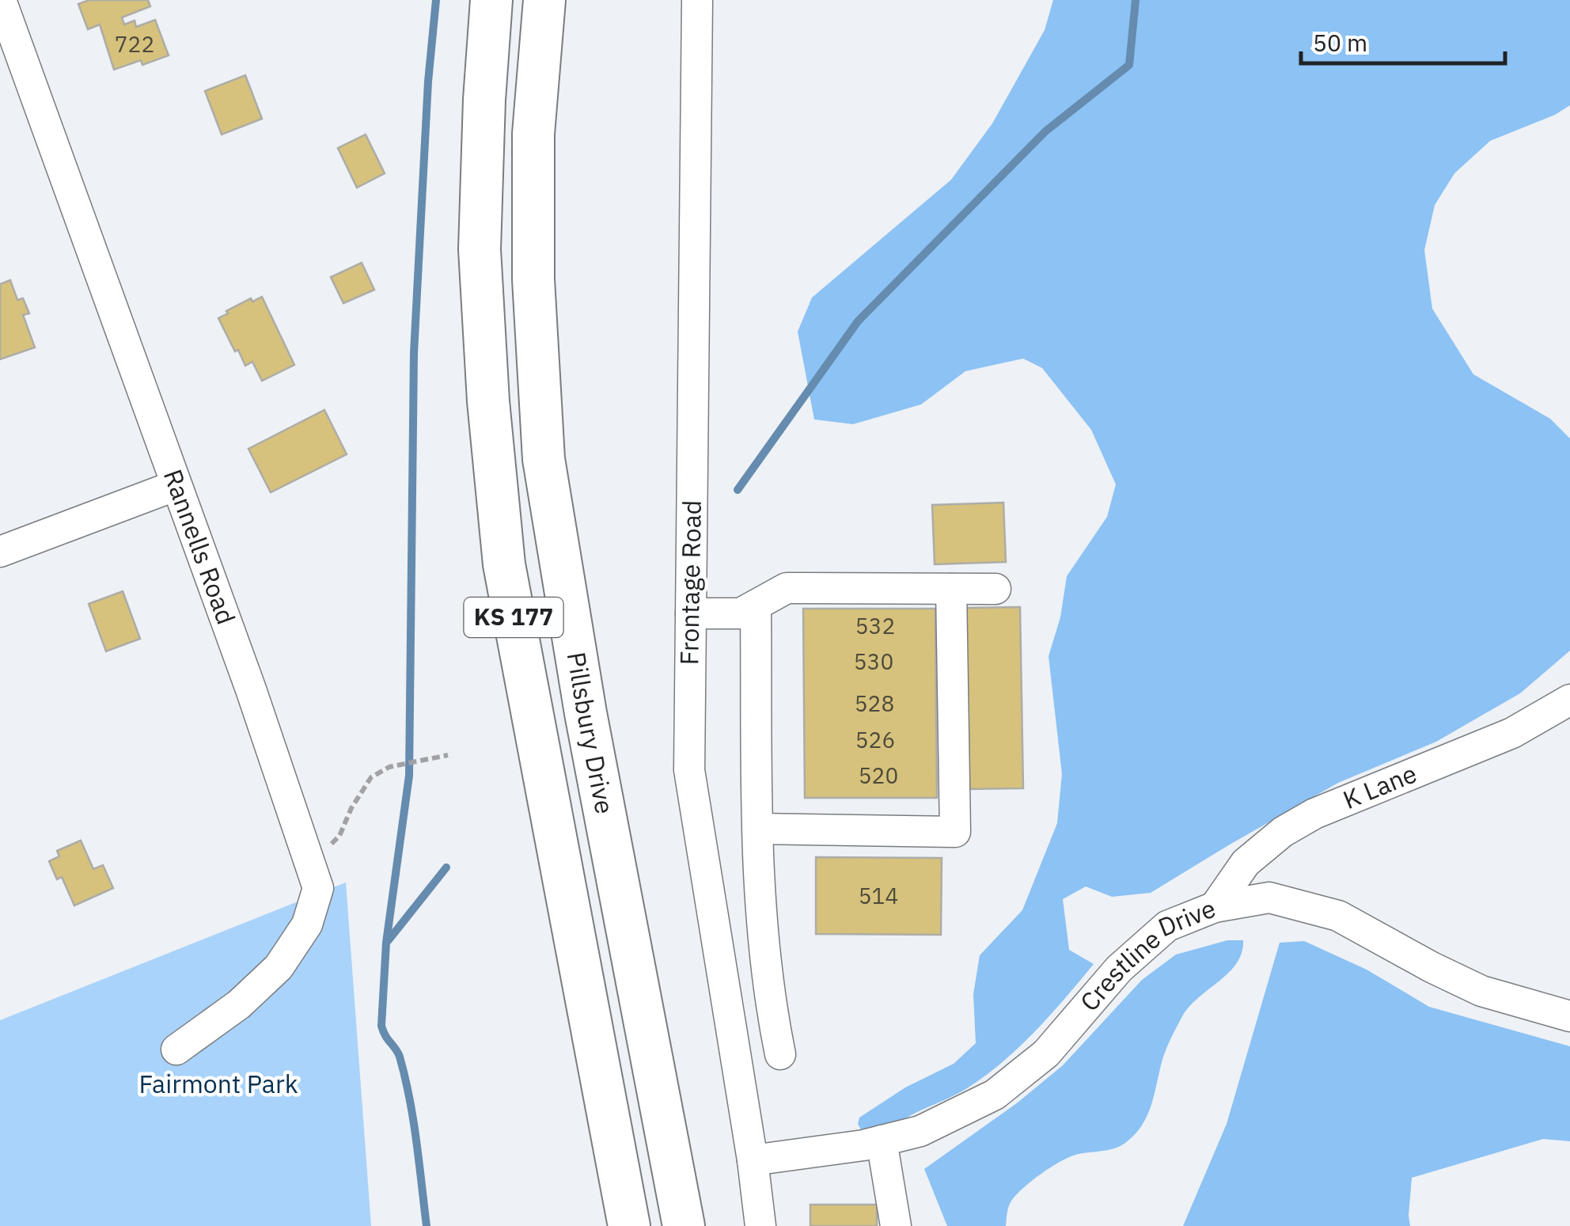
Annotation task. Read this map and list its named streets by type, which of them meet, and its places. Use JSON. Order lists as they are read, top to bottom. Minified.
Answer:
{"streets":{"highway":["KS 177","Pillsbury Drive"],"street":["Rannells Road","Frontage Road","K Lane","Crestline Drive"]},"crossings":[["Frontage Road","Crestline Drive"],["K Lane","Crestline Drive"]],"parks":["Fairmont Park"],"house_numbers":["722","532","530","528","526","520","514"],"scale_bar":"50 m"}
